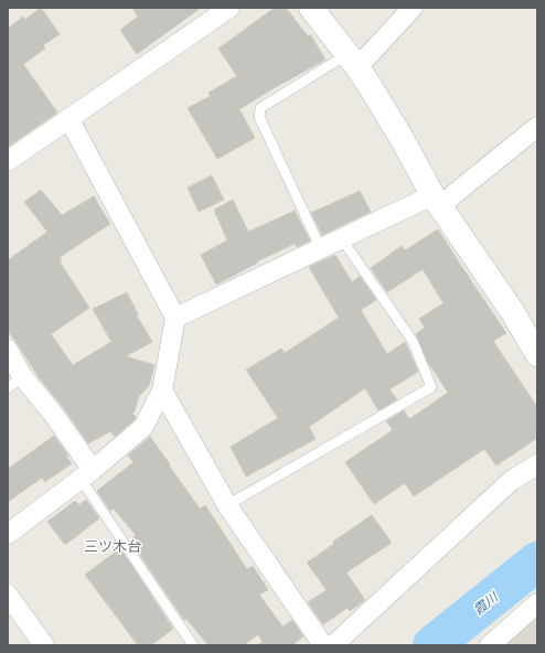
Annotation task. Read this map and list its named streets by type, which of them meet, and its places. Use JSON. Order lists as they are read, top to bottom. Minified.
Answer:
{"districts":["三ツ木台"],"water":["霞川"]}
